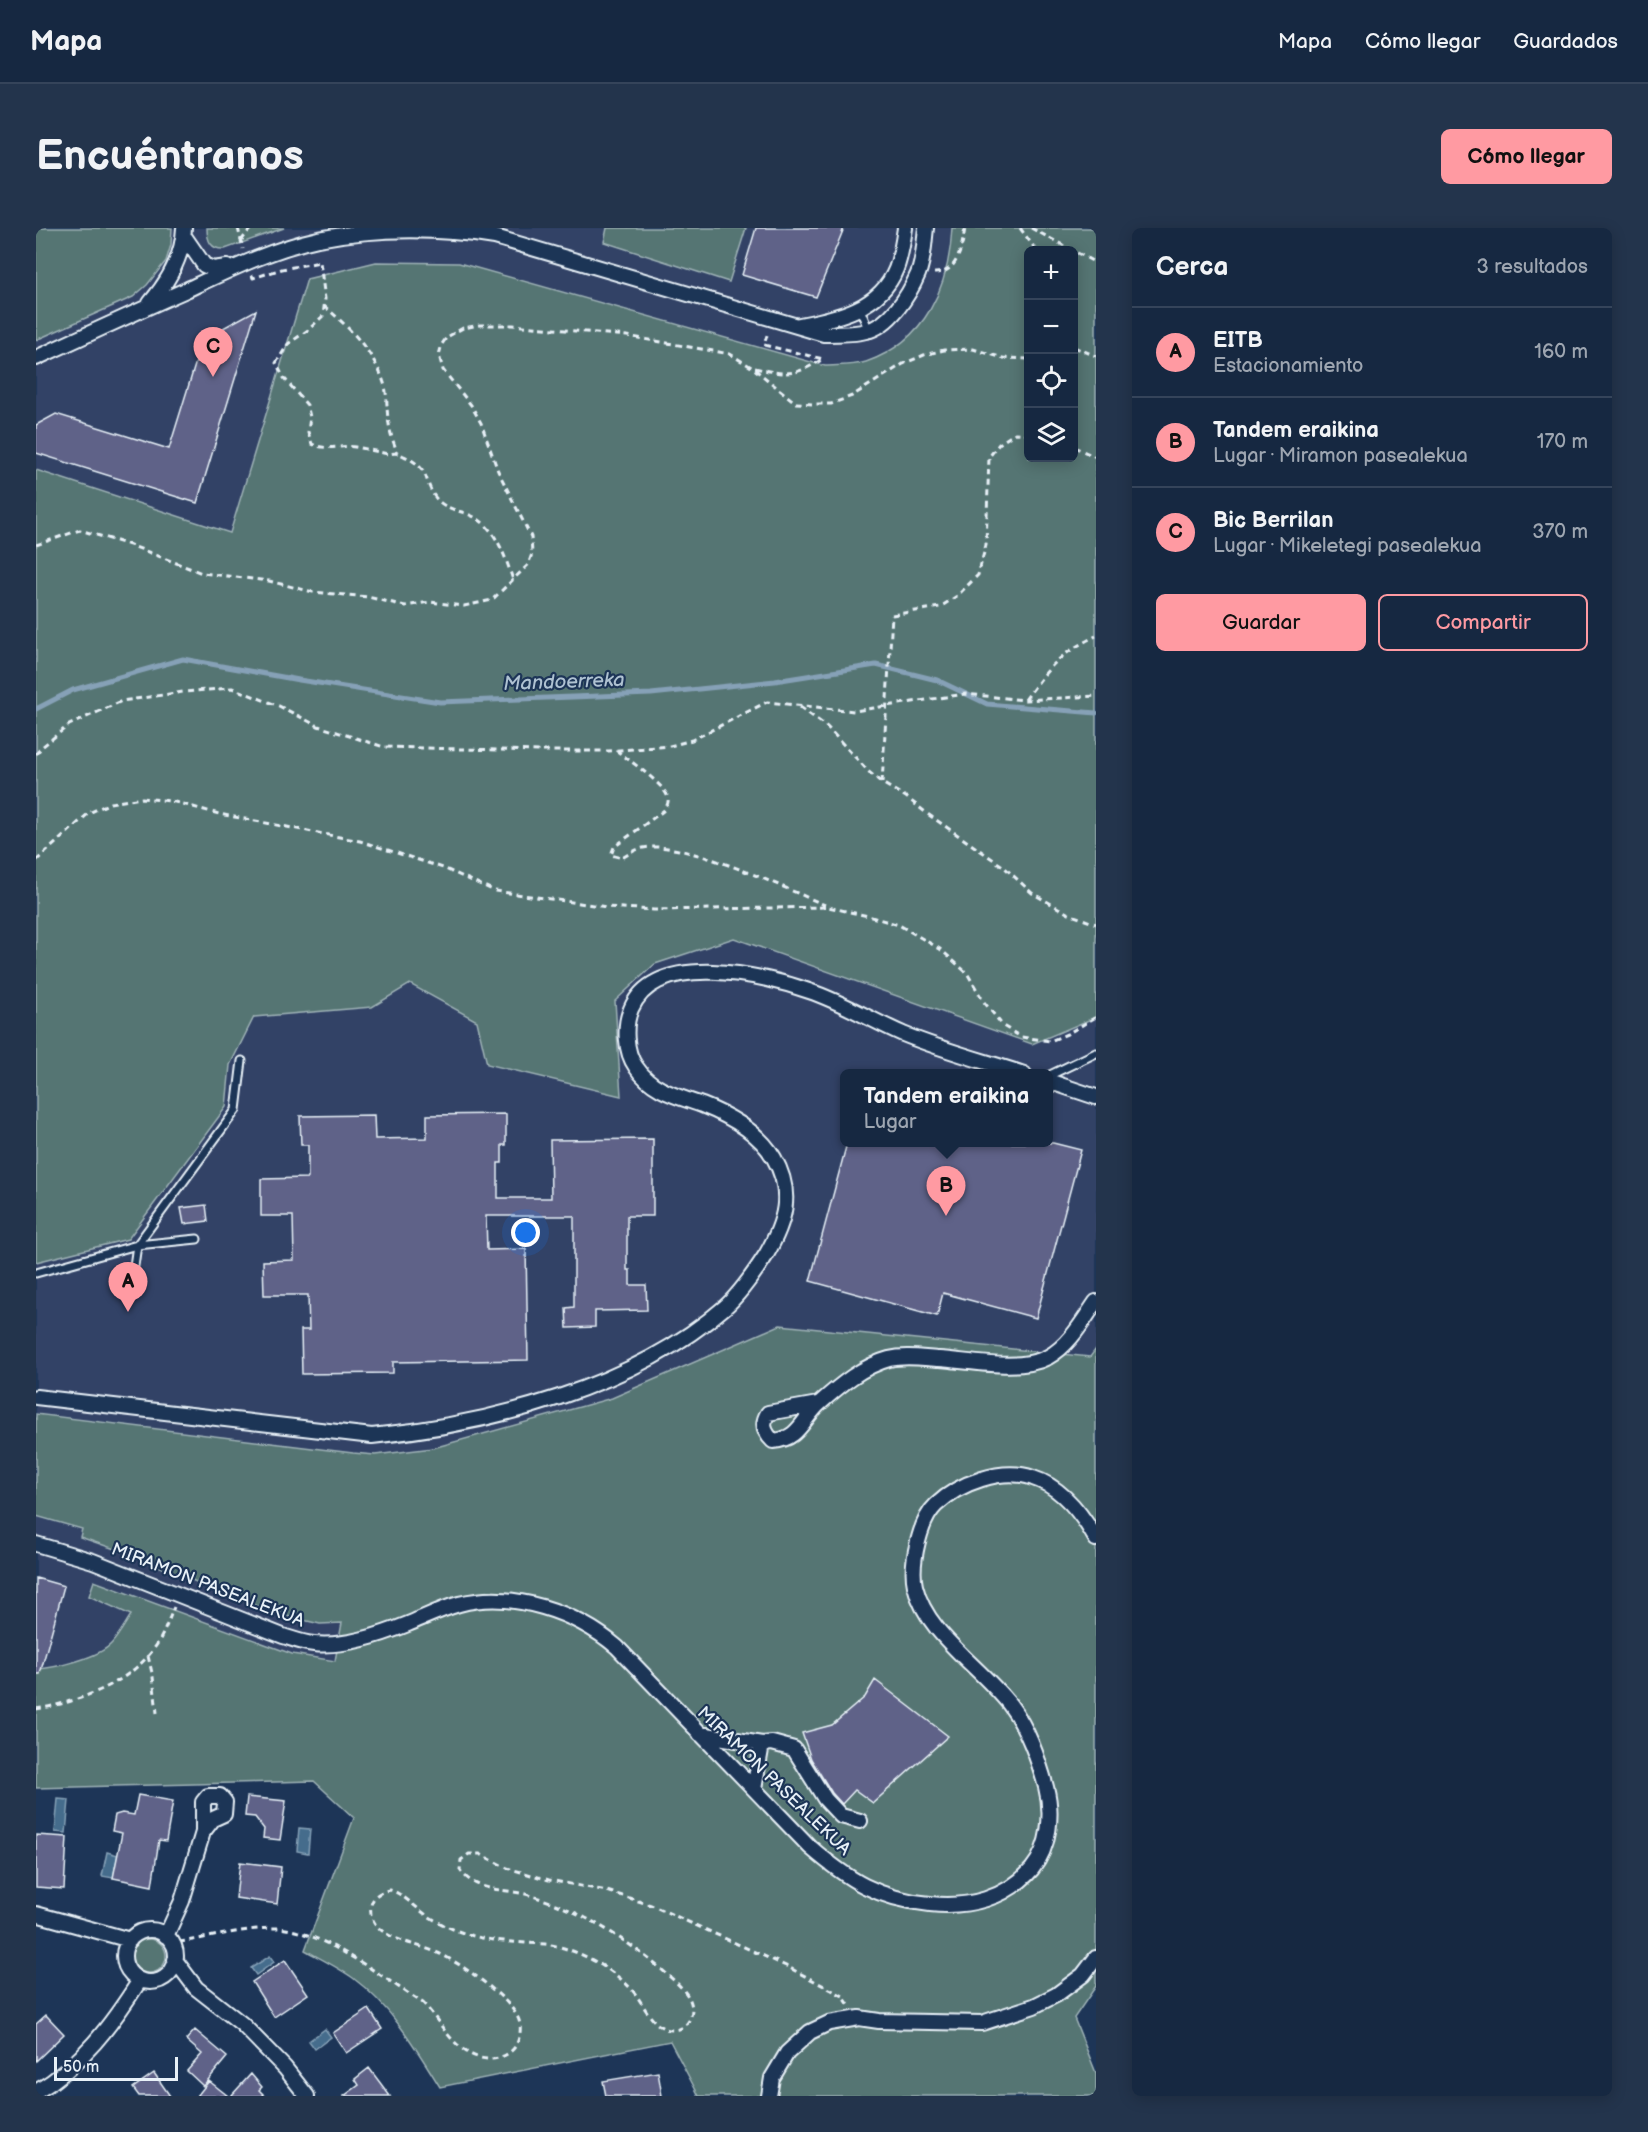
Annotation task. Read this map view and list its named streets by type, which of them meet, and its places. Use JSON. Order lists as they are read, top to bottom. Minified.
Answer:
{"streets":{"street":["MIRAMON PASEALEKUA"]},"water":["Mandoerreka"],"scale_bar":"50 m","page":{"header":"Mapa","nav":["Mapa","Cómo llegar","Guardados"],"buttons":["Cómo llegar",["Guardar","Compartir"]],"title":"Encuéntranos","heading":["Cerca","3 resultados"],"map_buttons":["+","−"],"list":[{"mark":"A","name":"EITB","note":"Estacionamiento","value":"160 m"},{"mark":"B","name":"Tandem eraikina","note":"Lugar · Miramon pasealekua","value":"170 m"},{"mark":"C","name":"Bic Berrilan","note":"Lugar · Mikeletegi pasealekua","value":"370 m"}],"pins":["C","B","A"],"popup":["Tandem eraikina","Lugar"],"scale":"50 m"}}
